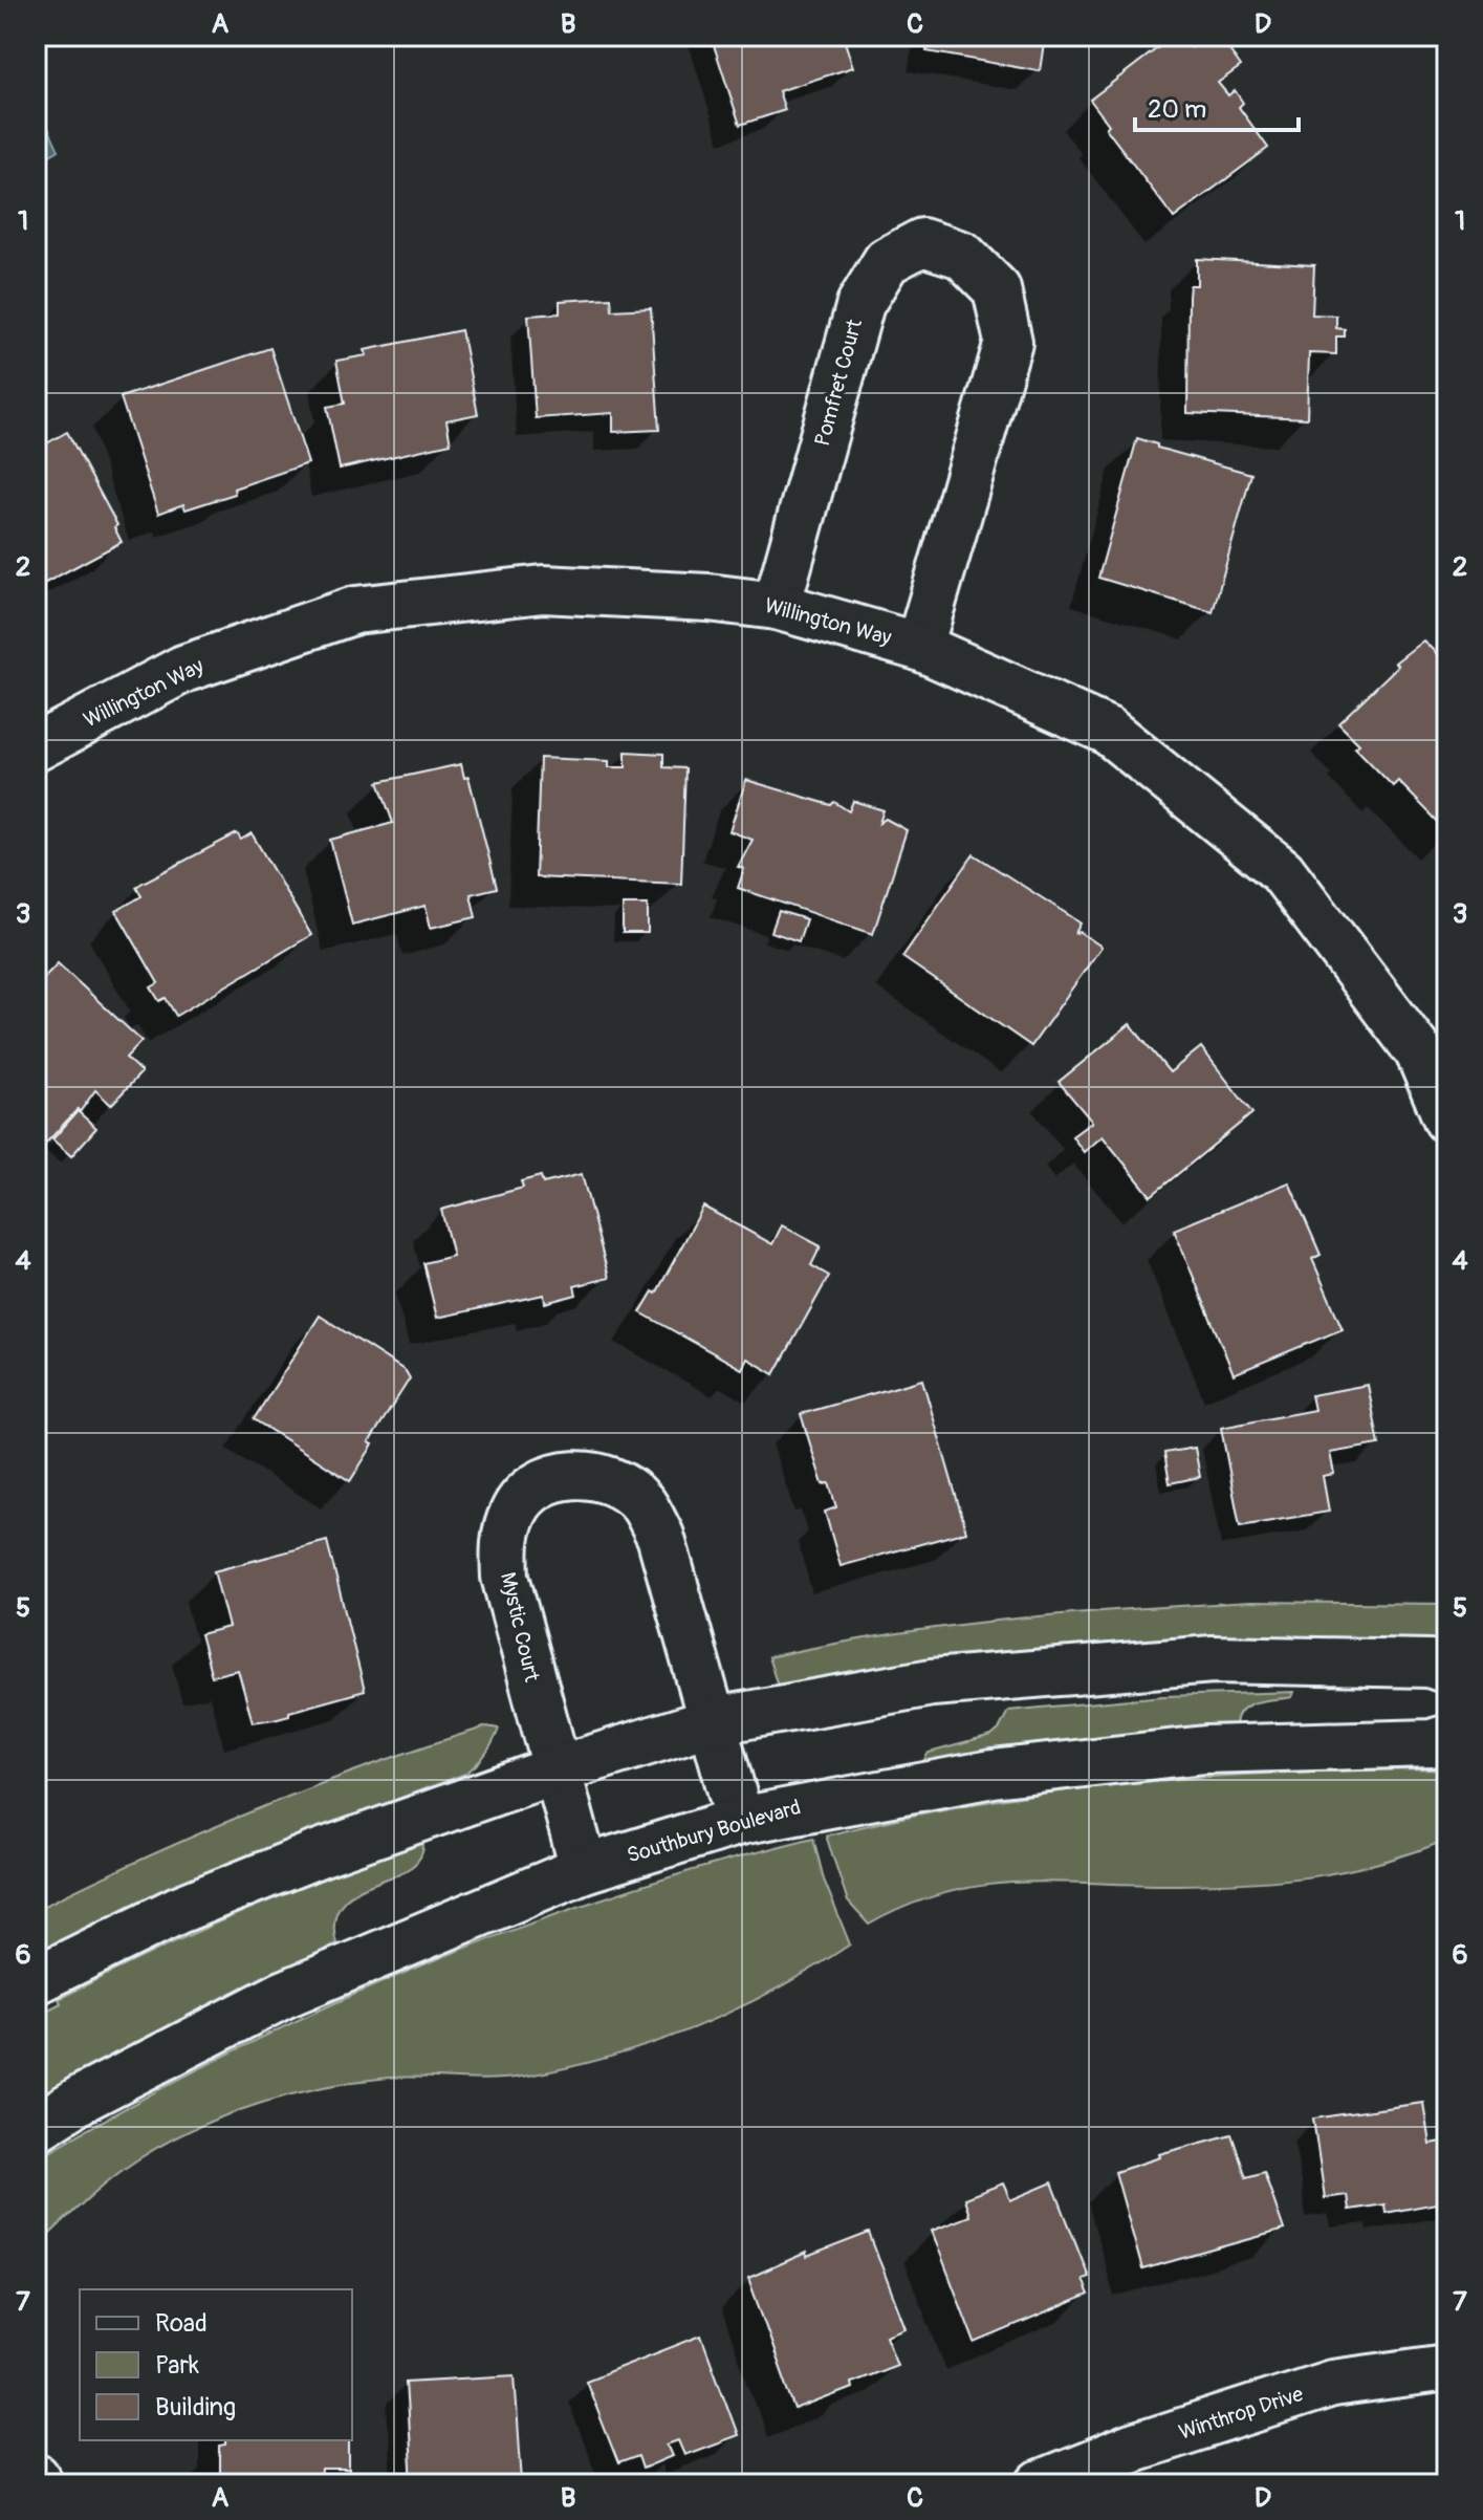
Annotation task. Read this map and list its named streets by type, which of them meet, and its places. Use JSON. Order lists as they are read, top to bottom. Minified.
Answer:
{"streets":{"street":["Pomfret Court","Willington Way","Mystic Court","Southbury Boulevard","Winthrop Drive"]},"crossings":[["Pomfret Court","Willington Way"],["Mystic Court","Southbury Boulevard"]],"legend":["Road","Park","Building"],"scale_bar":"20 m","grid":{"columns":["A","B","C","D"],"rows":["1","2","3","4","5","6","7"]}}
